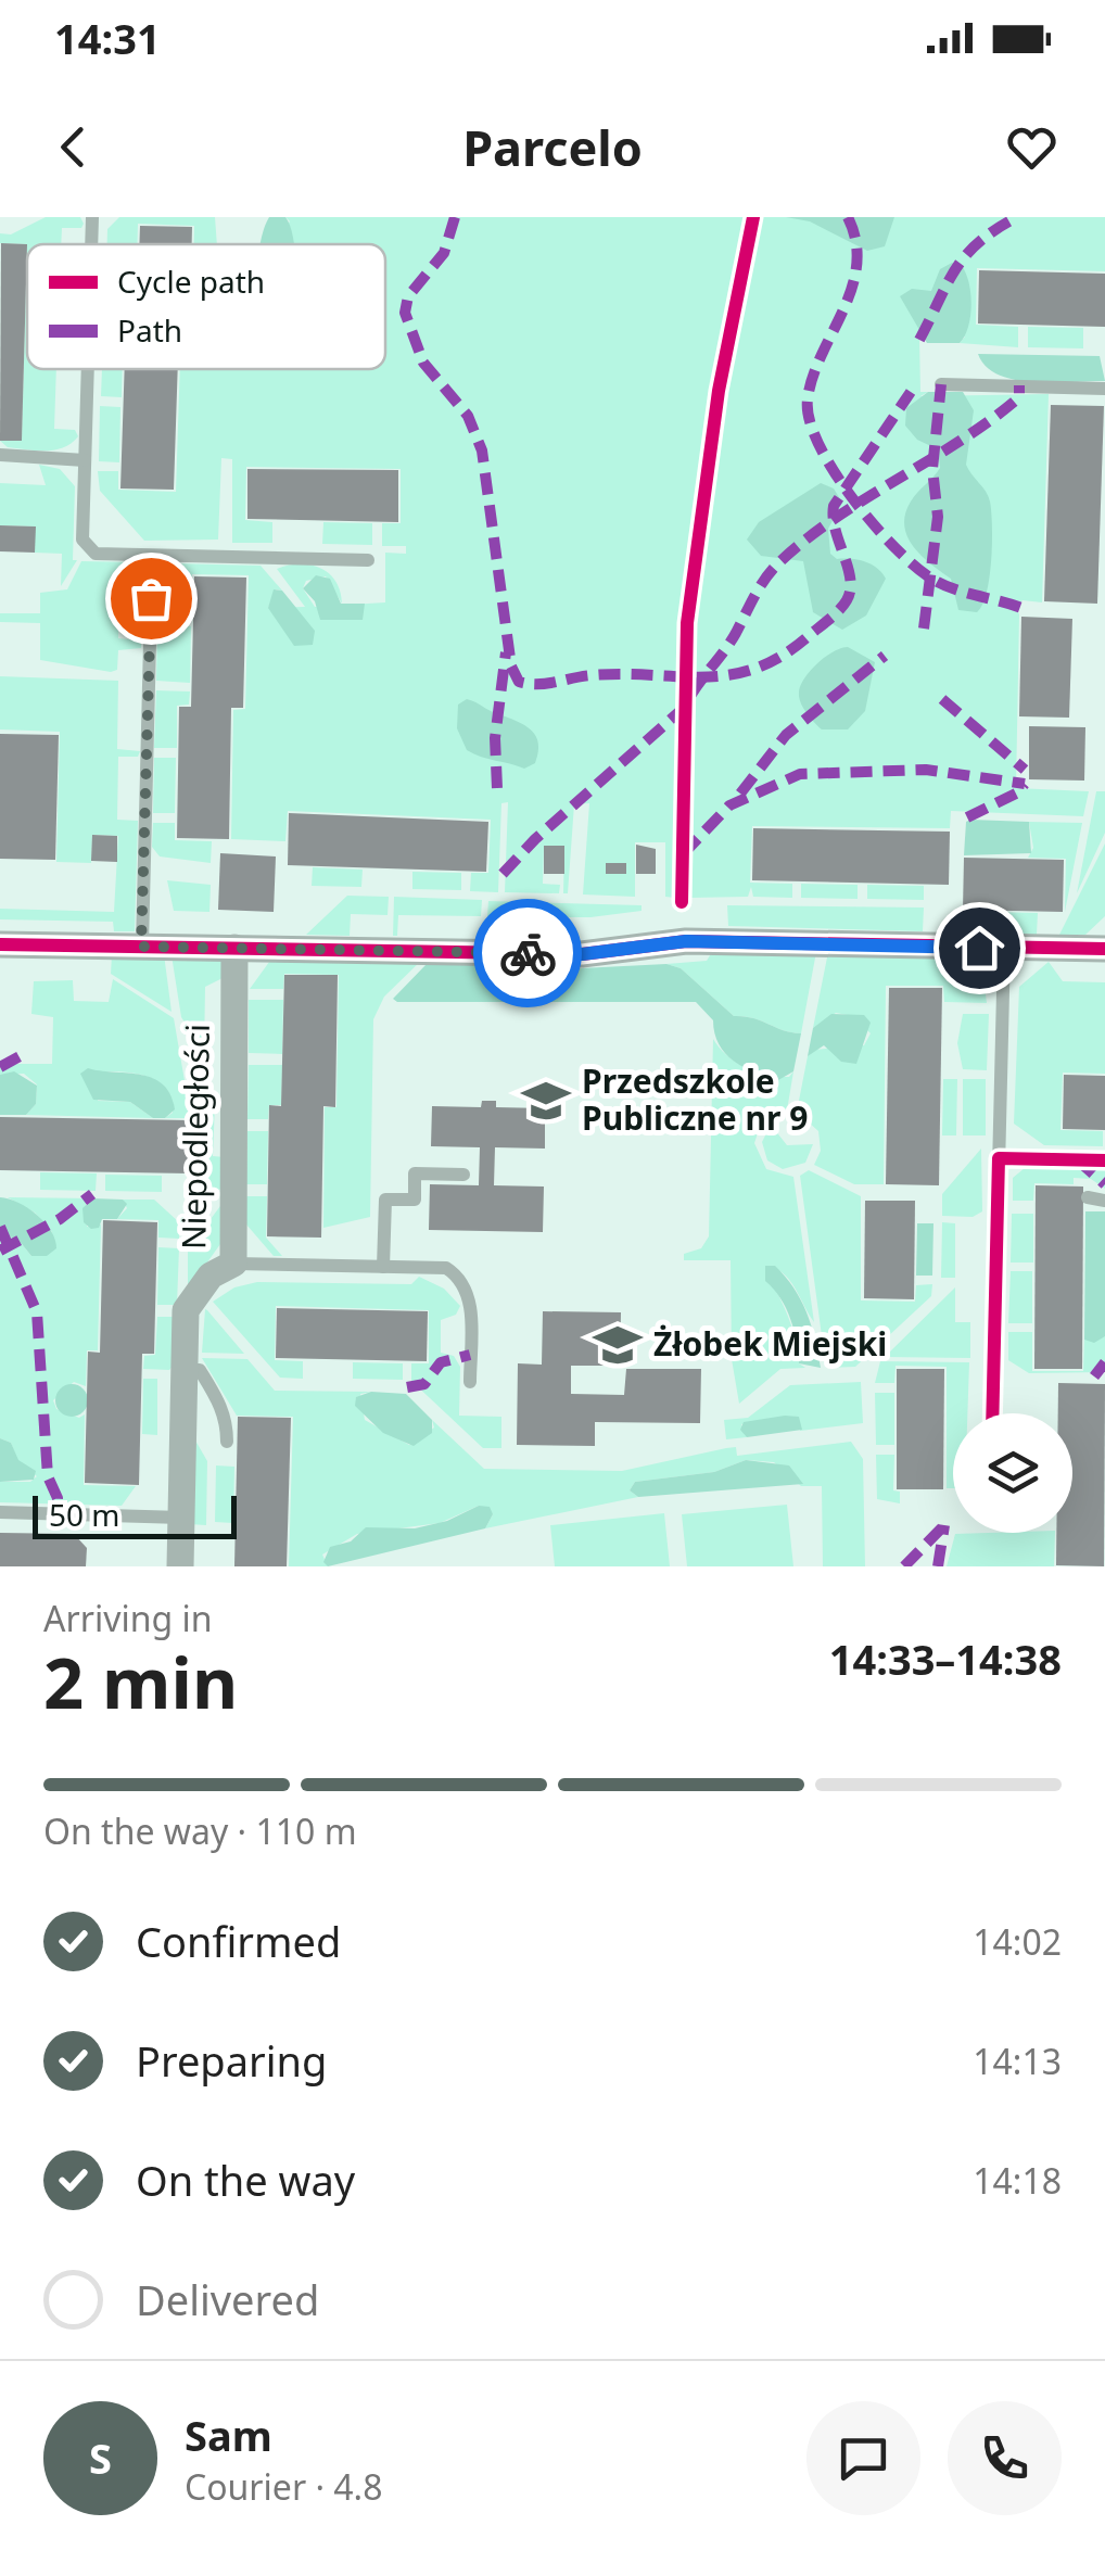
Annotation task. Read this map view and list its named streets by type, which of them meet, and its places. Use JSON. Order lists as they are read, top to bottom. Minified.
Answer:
{"streets":{"street":["Niepodległości"]},"places":{"school or university":["Przedszkole Publiczne nr 9","Żłobek Miejski"]},"legend":["Cycle path","Path"],"scale_bar":"50 m","page":{"status":"14:31","header":"Parcelo","scale":"50 m","heading":["2 min","Arriving in","14:33–14:38"],"panel":["Sam","Courier · 4.8"],"bar":"On the way · 110 m","list":[["Confirmed","14:02"],["Preparing","14:13"],["On the way","14:18"],"Delivered"],"round":"S"}}
